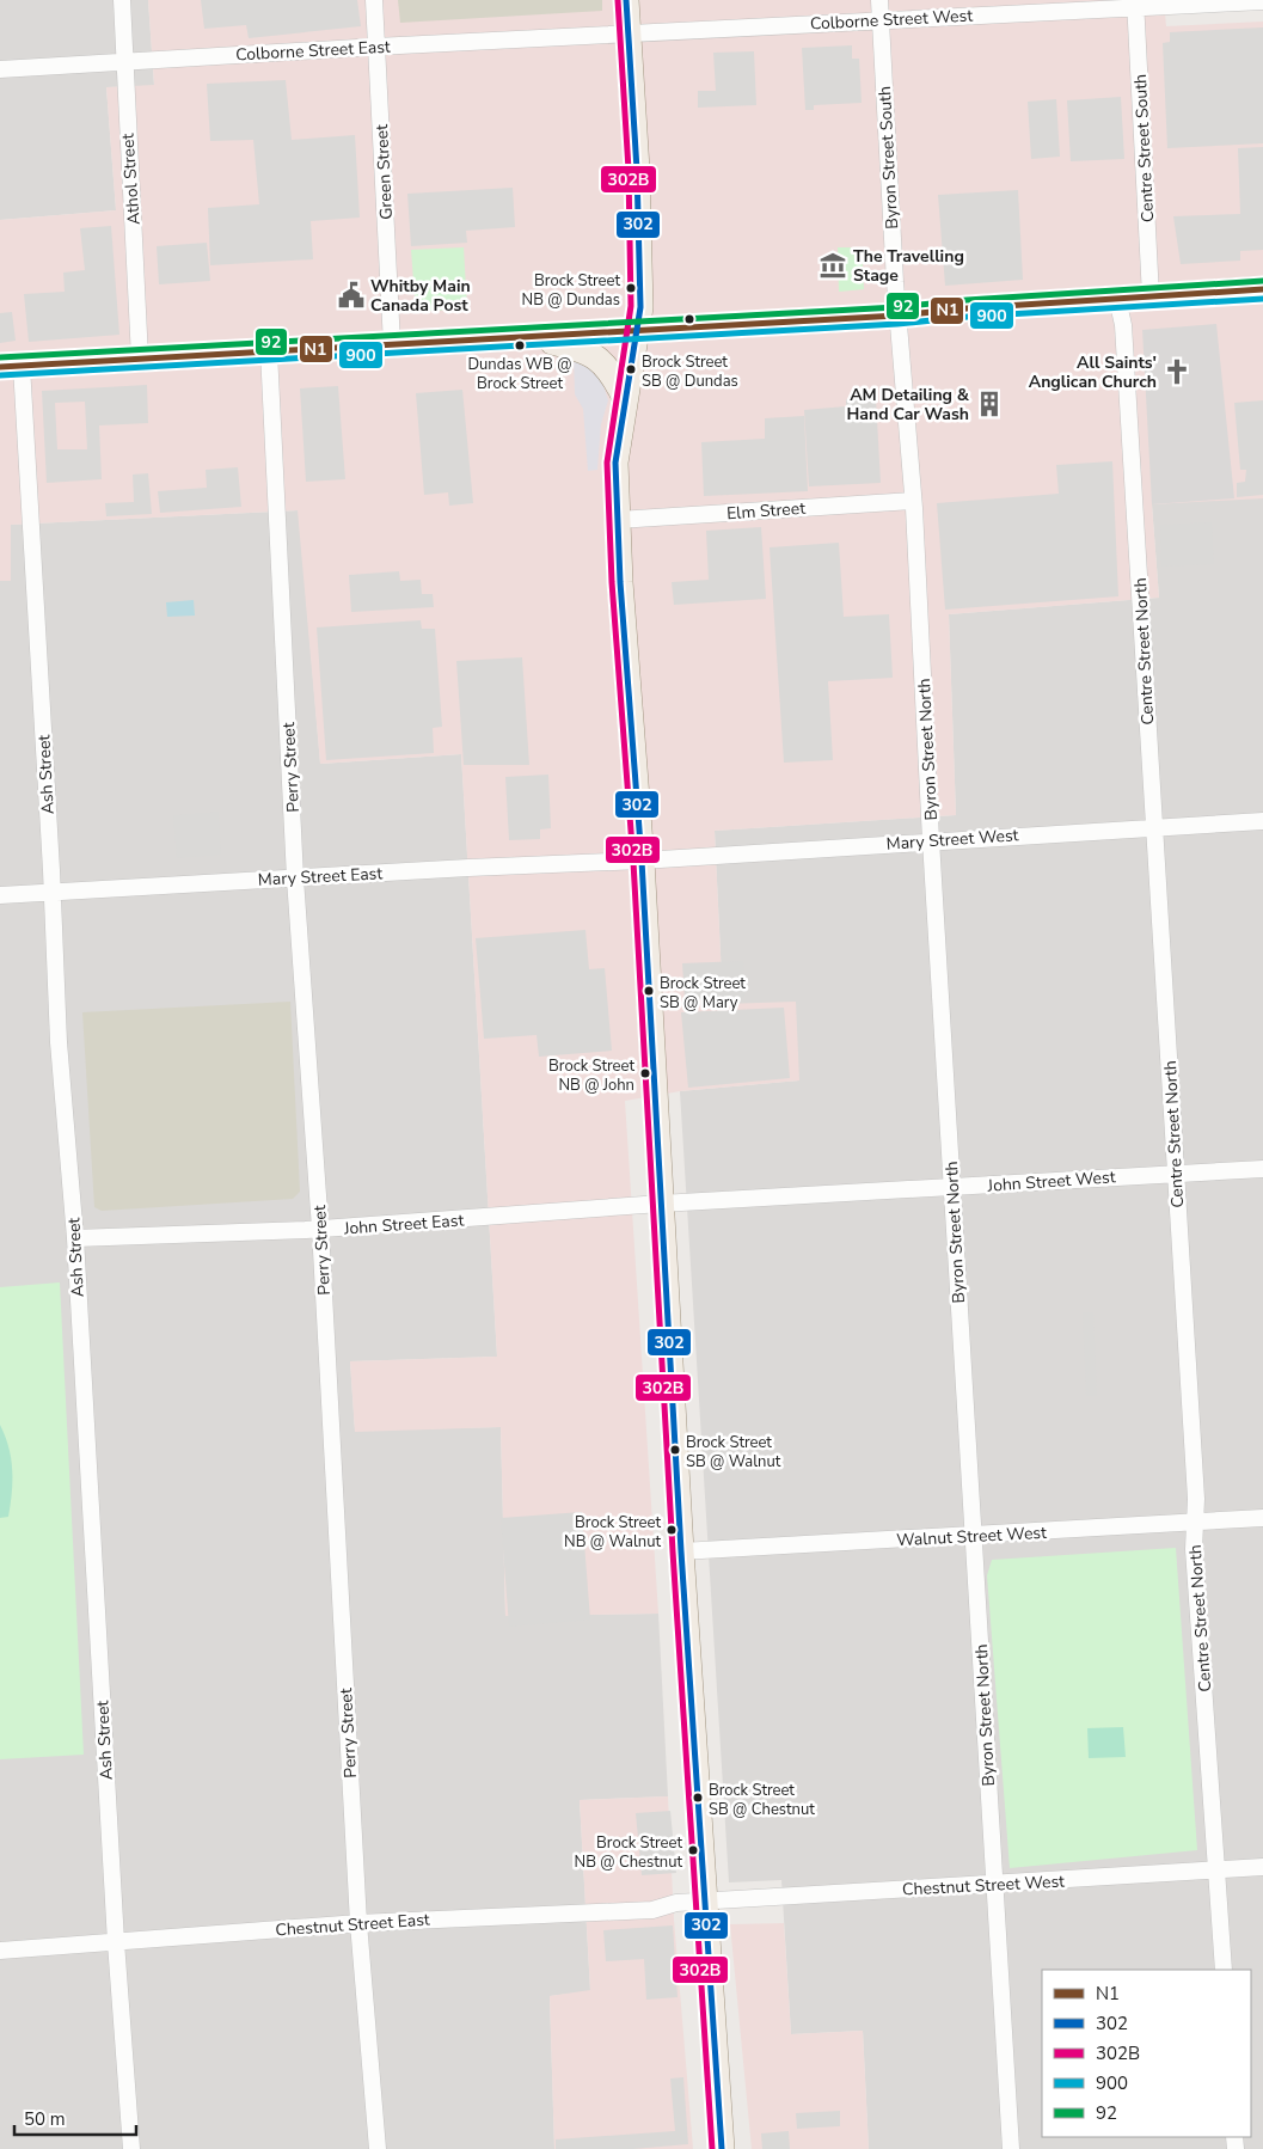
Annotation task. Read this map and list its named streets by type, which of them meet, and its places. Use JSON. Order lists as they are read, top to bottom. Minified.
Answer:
{"streets":{"street":["Colborne Street West","Colborne Street East","Centre Street South","Byron Street South","Green Street","Athol Street","Elm Street","Centre Street North","Byron Street North","Perry Street","Ash Street","Mary Street West","Mary Street East","John Street West","John Street East","Walnut Street West","Chestnut Street West","Chestnut Street East"]},"crossings":[["Colborne Street West","Colborne Street East"],["Colborne Street West","Centre Street South"],["Colborne Street West","Byron Street South"],["Colborne Street East","Green Street"],["Colborne Street East","Athol Street"],["Byron Street South","Byron Street North"],["Elm Street","Byron Street North"],["Centre Street North","Mary Street West"],["Centre Street North","John Street West"],["Centre Street North","Walnut Street West"],["Centre Street North","Chestnut Street West"],["Byron Street North","Mary Street West"],["Byron Street North","John Street West"],["Byron Street North","Walnut Street West"],["Byron Street North","Chestnut Street West"],["Perry Street","Mary Street East"],["Perry Street","John Street East"],["Perry Street","Chestnut Street East"],["Ash Street","Mary Street East"],["Ash Street","John Street East"],["Ash Street","Chestnut Street East"],["Mary Street West","Mary Street East"],["John Street West","John Street East"],["Chestnut Street West","Chestnut Street East"]],"places":{"museum":["The Travelling Stage"],"other":["Brock Street NB @ Dundas","Dundas WB @ Brock Street","Brock Street SB @ Dundas","Brock Street SB @ Mary","Brock Street NB @ John","Brock Street SB @ Walnut","Brock Street NB @ Walnut","Brock Street SB @ Chestnut","Brock Street NB @ Chestnut"],"public building":["Whitby Main Canada Post"],"church":["All Saints' Anglican Church"],"building":["AM Detailing & Hand Car Wash"]},"lines":["transit line 302","transit line 302B","transit line 92","transit line N1","transit line 900"],"legend":["N1","302","302B","900","92"],"scale_bar":"50 m"}
